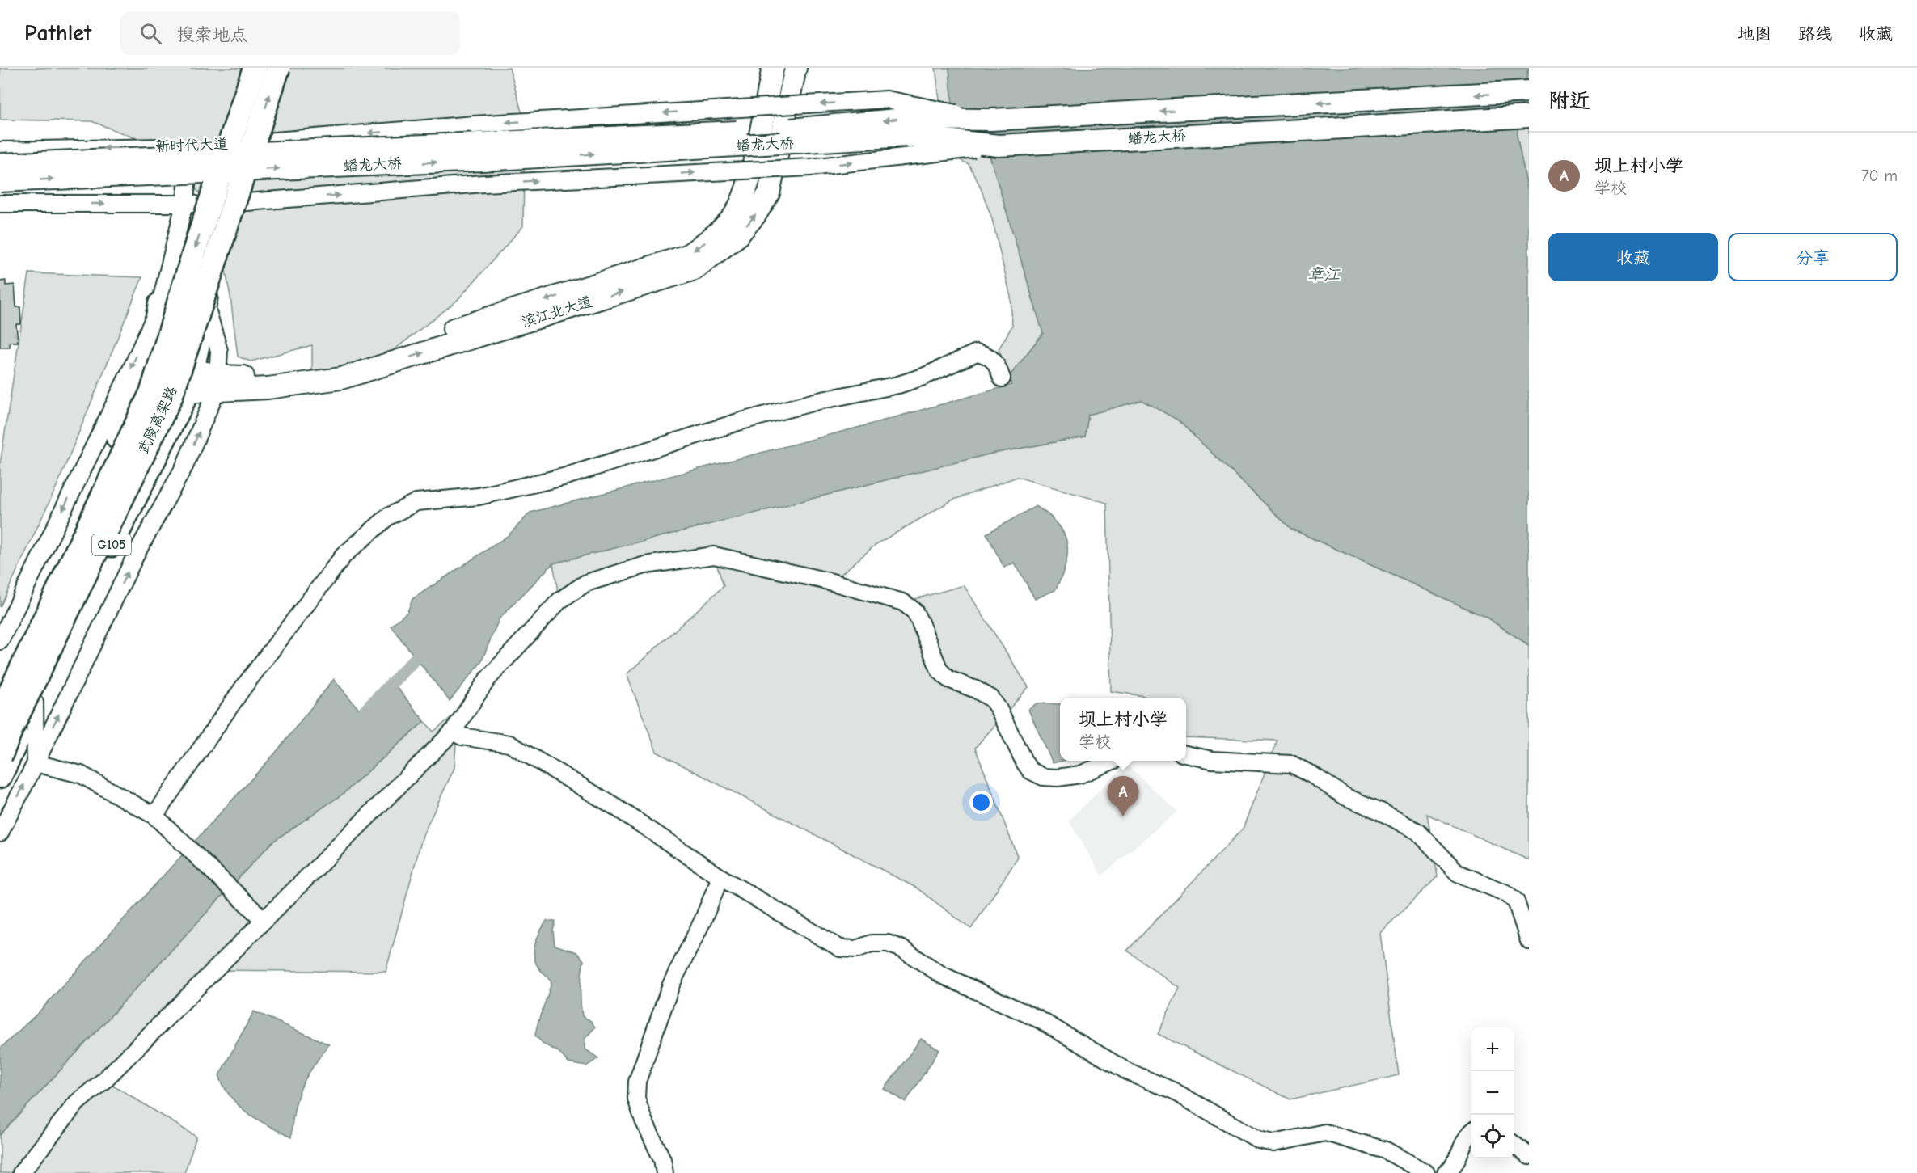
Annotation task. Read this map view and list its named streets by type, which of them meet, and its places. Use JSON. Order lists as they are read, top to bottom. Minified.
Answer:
{"streets":{"highway":["武陵高架路","G105"],"main road":["蟠龙大桥","滨江北大道"],"street":["新时代大道"]},"crossings":[["新时代大道","G105"],["滨江北大道","G105"],["武陵高架路","G105"]],"water":["章江"],"page":{"header":"Pathlet","search":"搜索地点","nav":["地图","路线","收藏"],"heading":"附近","list":[{"mark":"A","name":"坝上村小学","note":"学校","value":"70 m"}],"buttons":["收藏","分享"],"popup":["坝上村小学","学校"],"pins":"A","map_buttons":["+","−"]}}
